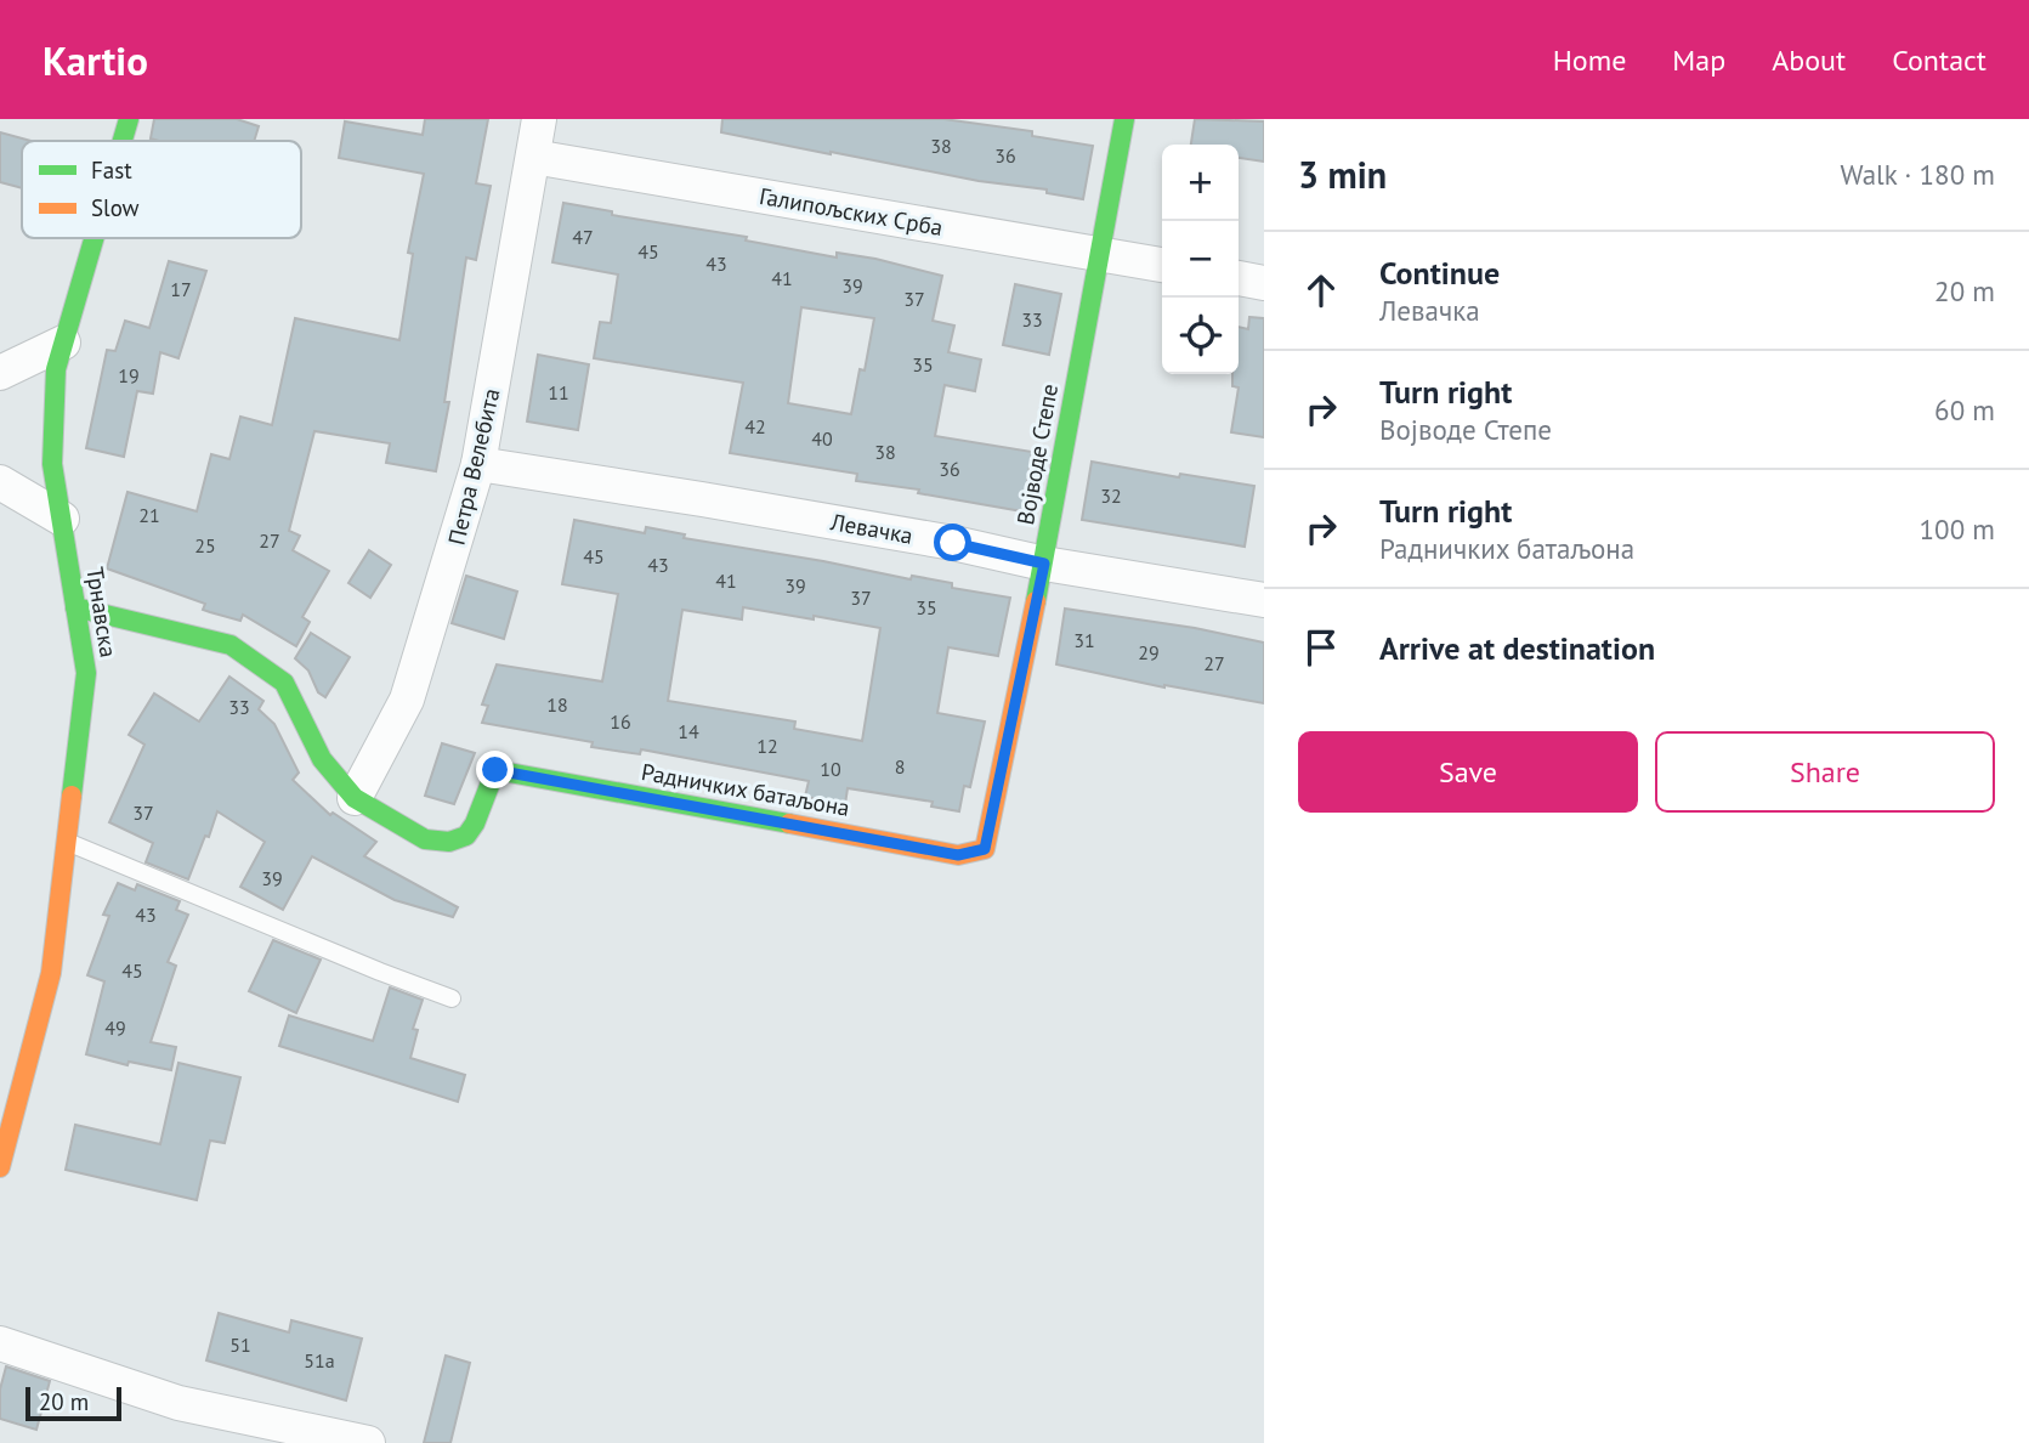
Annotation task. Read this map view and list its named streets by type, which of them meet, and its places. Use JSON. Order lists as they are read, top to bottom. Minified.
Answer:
{"streets":{"street":["Галипољских Срба","Војводе Степе","Петра Велебита","Левачка","Трнавска","Радничких батаљона"]},"crossings":[["Галипољских Срба","Војводе Степе"],["Галипољских Срба","Петра Велебита"],["Војводе Степе","Левачка"],["Војводе Степе","Радничких батаљона"],["Петра Велебита","Левачка"],["Петра Велебита","Радничких батаљона"]],"house_numbers":["38","36","47","45","43","41","39","17","37","33","35","19","11","42","40","38","36","32","21","27","25","45","43","41","39","37","35","31","29","27","18","33","16","14","12","8","10","37","39","43","45","49","51","51a"],"legend":["Fast","Slow"],"scale_bar":"20 m","page":{"header":"Kartio","nav":["Home","Map","About","Contact"],"heading":["3 min","Walk · 180 m"],"map_buttons":["+","−"],"list":[["Continue","Левачка","20 m"],["Turn right","Војводе Степе","60 m"],["Turn right","Радничких батаљона","100 m"],"Arrive at destination"],"buttons":["Save","Share"],"scale":"20 m"}}
